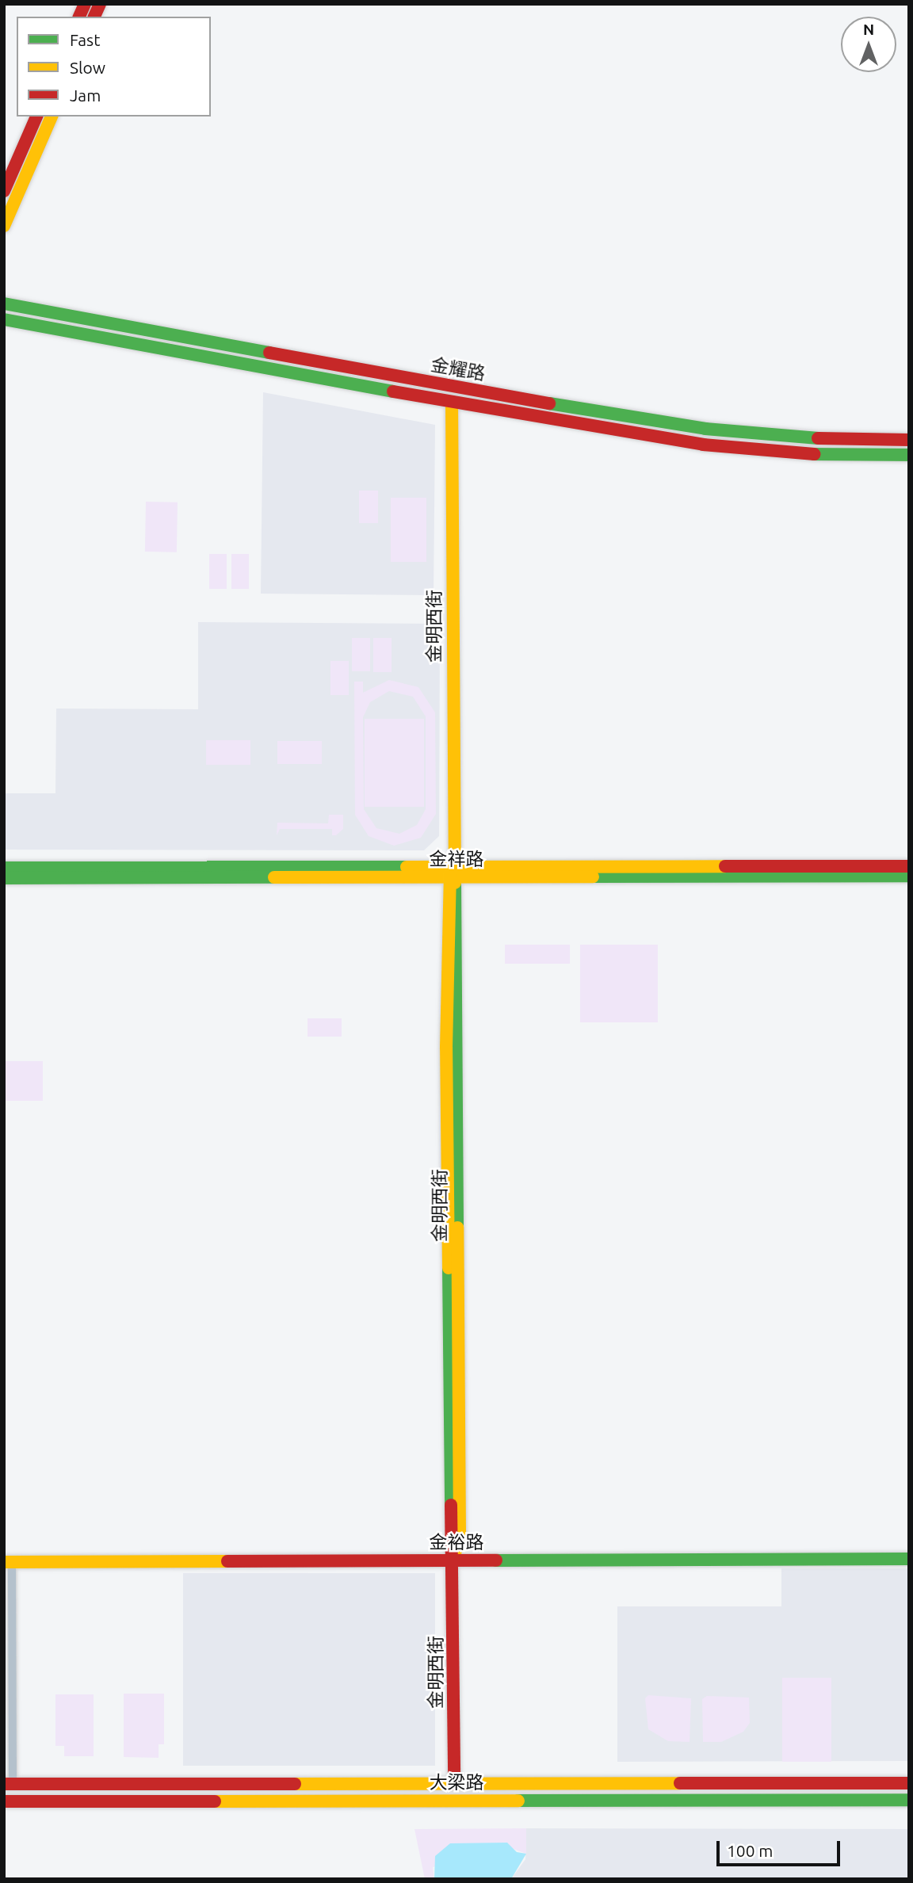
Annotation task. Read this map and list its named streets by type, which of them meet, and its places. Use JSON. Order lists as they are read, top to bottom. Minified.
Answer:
{"streets":{"street":["金耀路","金明西街","金祥路","金裕路","大梁路"]},"crossings":[["金耀路","金明西街"],["金明西街","金祥路"],["金明西街","金裕路"],["金明西街","大梁路"]],"legend":["Fast","Slow","Jam"],"scale_bar":"100 m","north":"top"}
